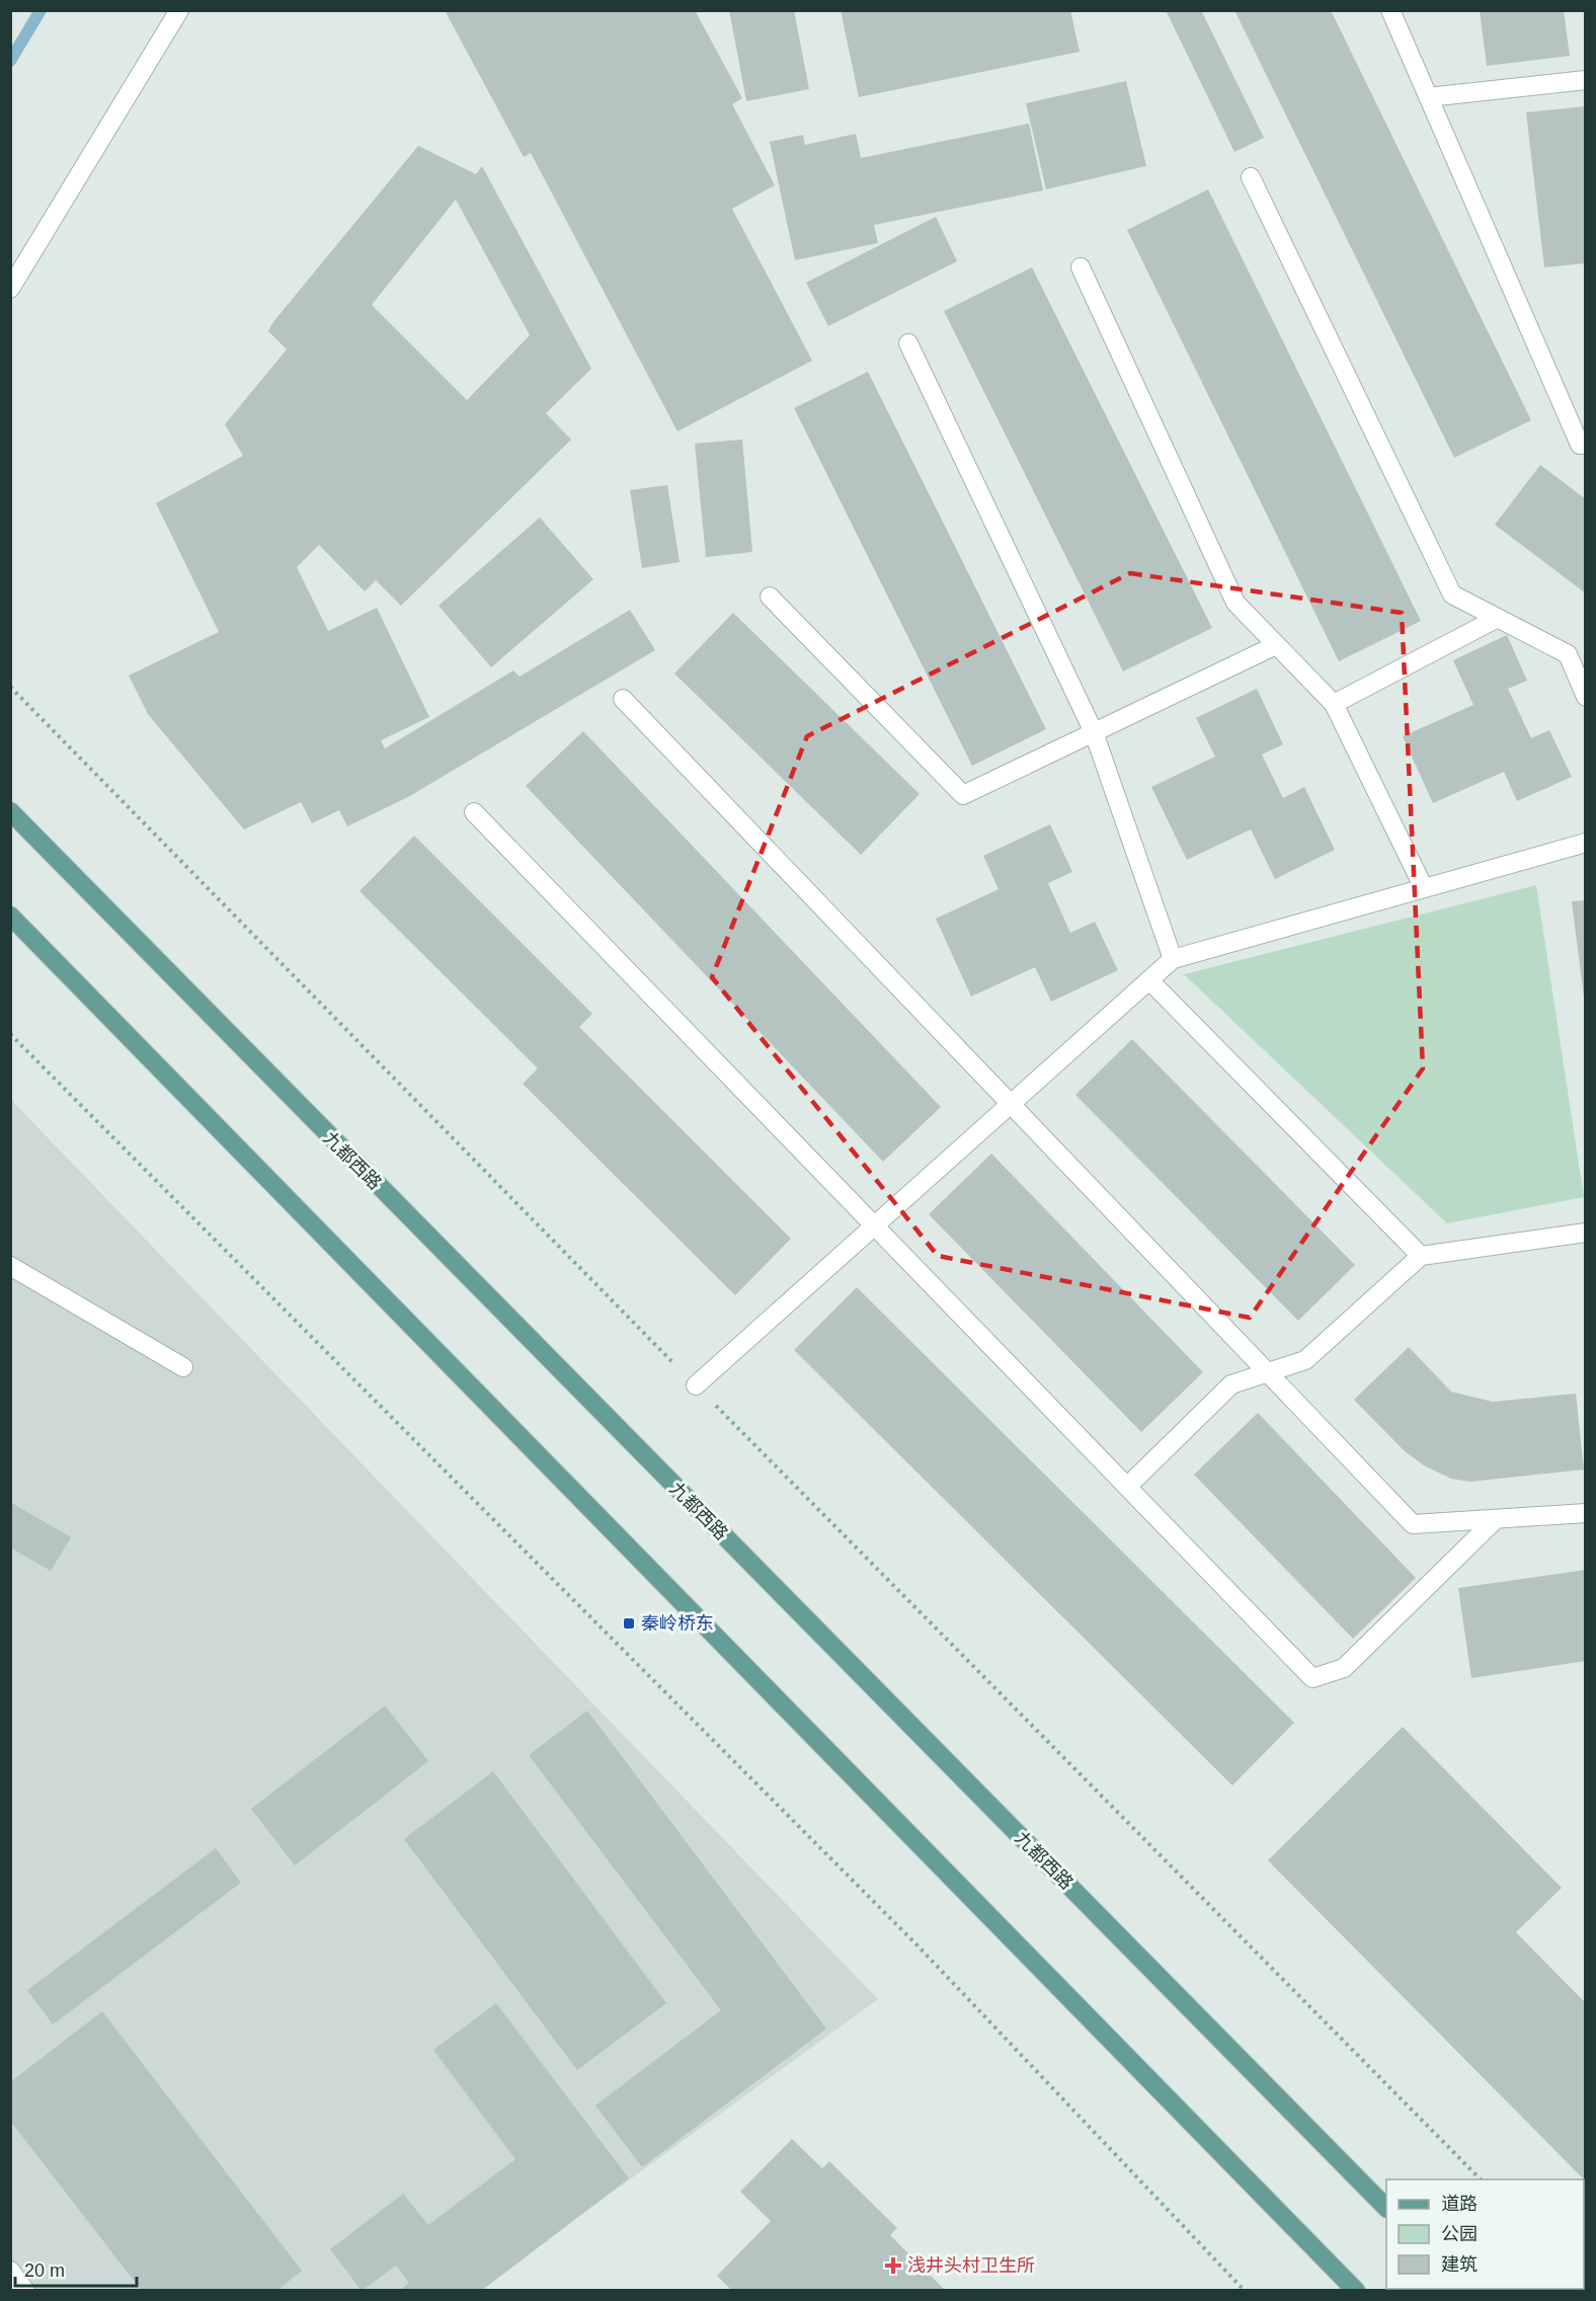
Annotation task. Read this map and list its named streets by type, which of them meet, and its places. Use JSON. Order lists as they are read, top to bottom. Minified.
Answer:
{"streets":{"main road":["九都西路"]},"places":{"transit":["秦岭桥东"],"health":["浅井头村卫生所"]},"legend":["道路","公园","建筑"],"scale_bar":"20 m"}
